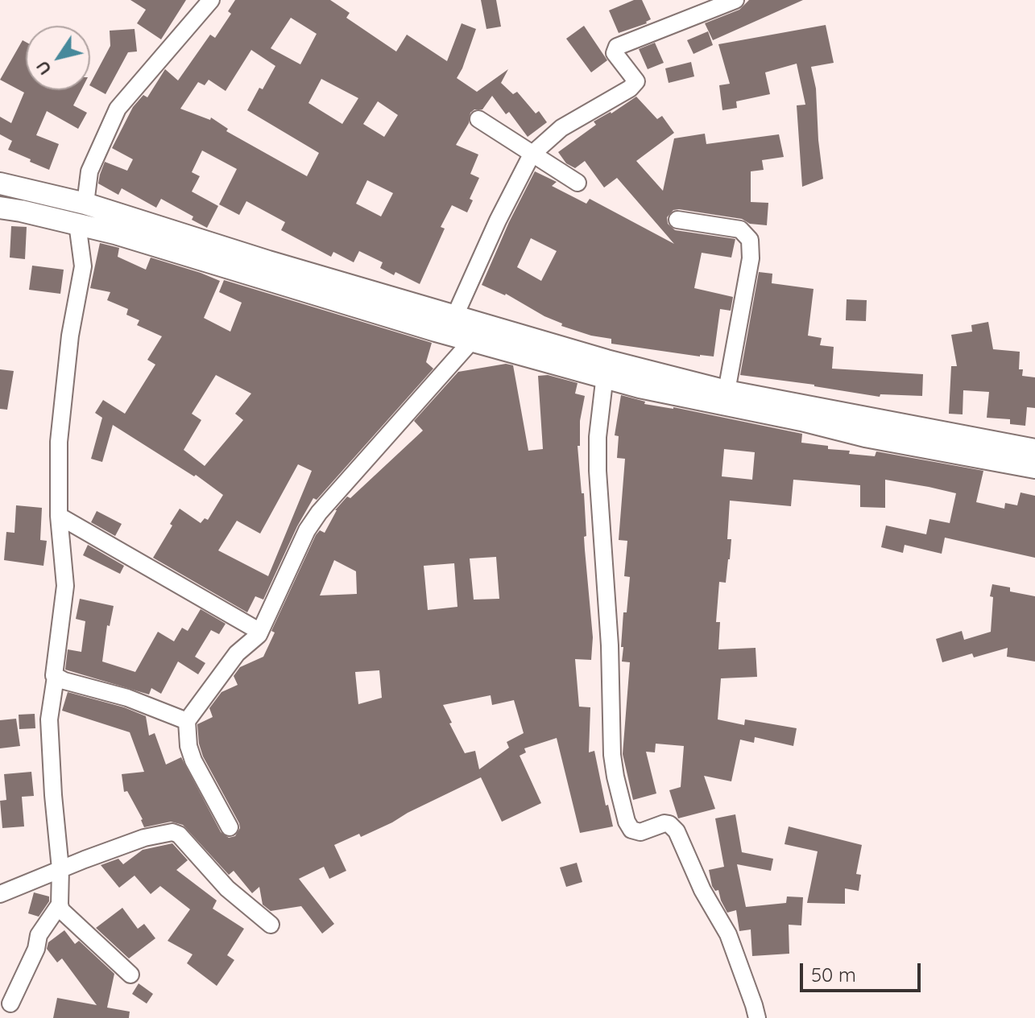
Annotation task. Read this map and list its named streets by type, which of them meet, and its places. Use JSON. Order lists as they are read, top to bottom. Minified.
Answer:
{"scale_bar":"50 m","north":"bottom left"}
